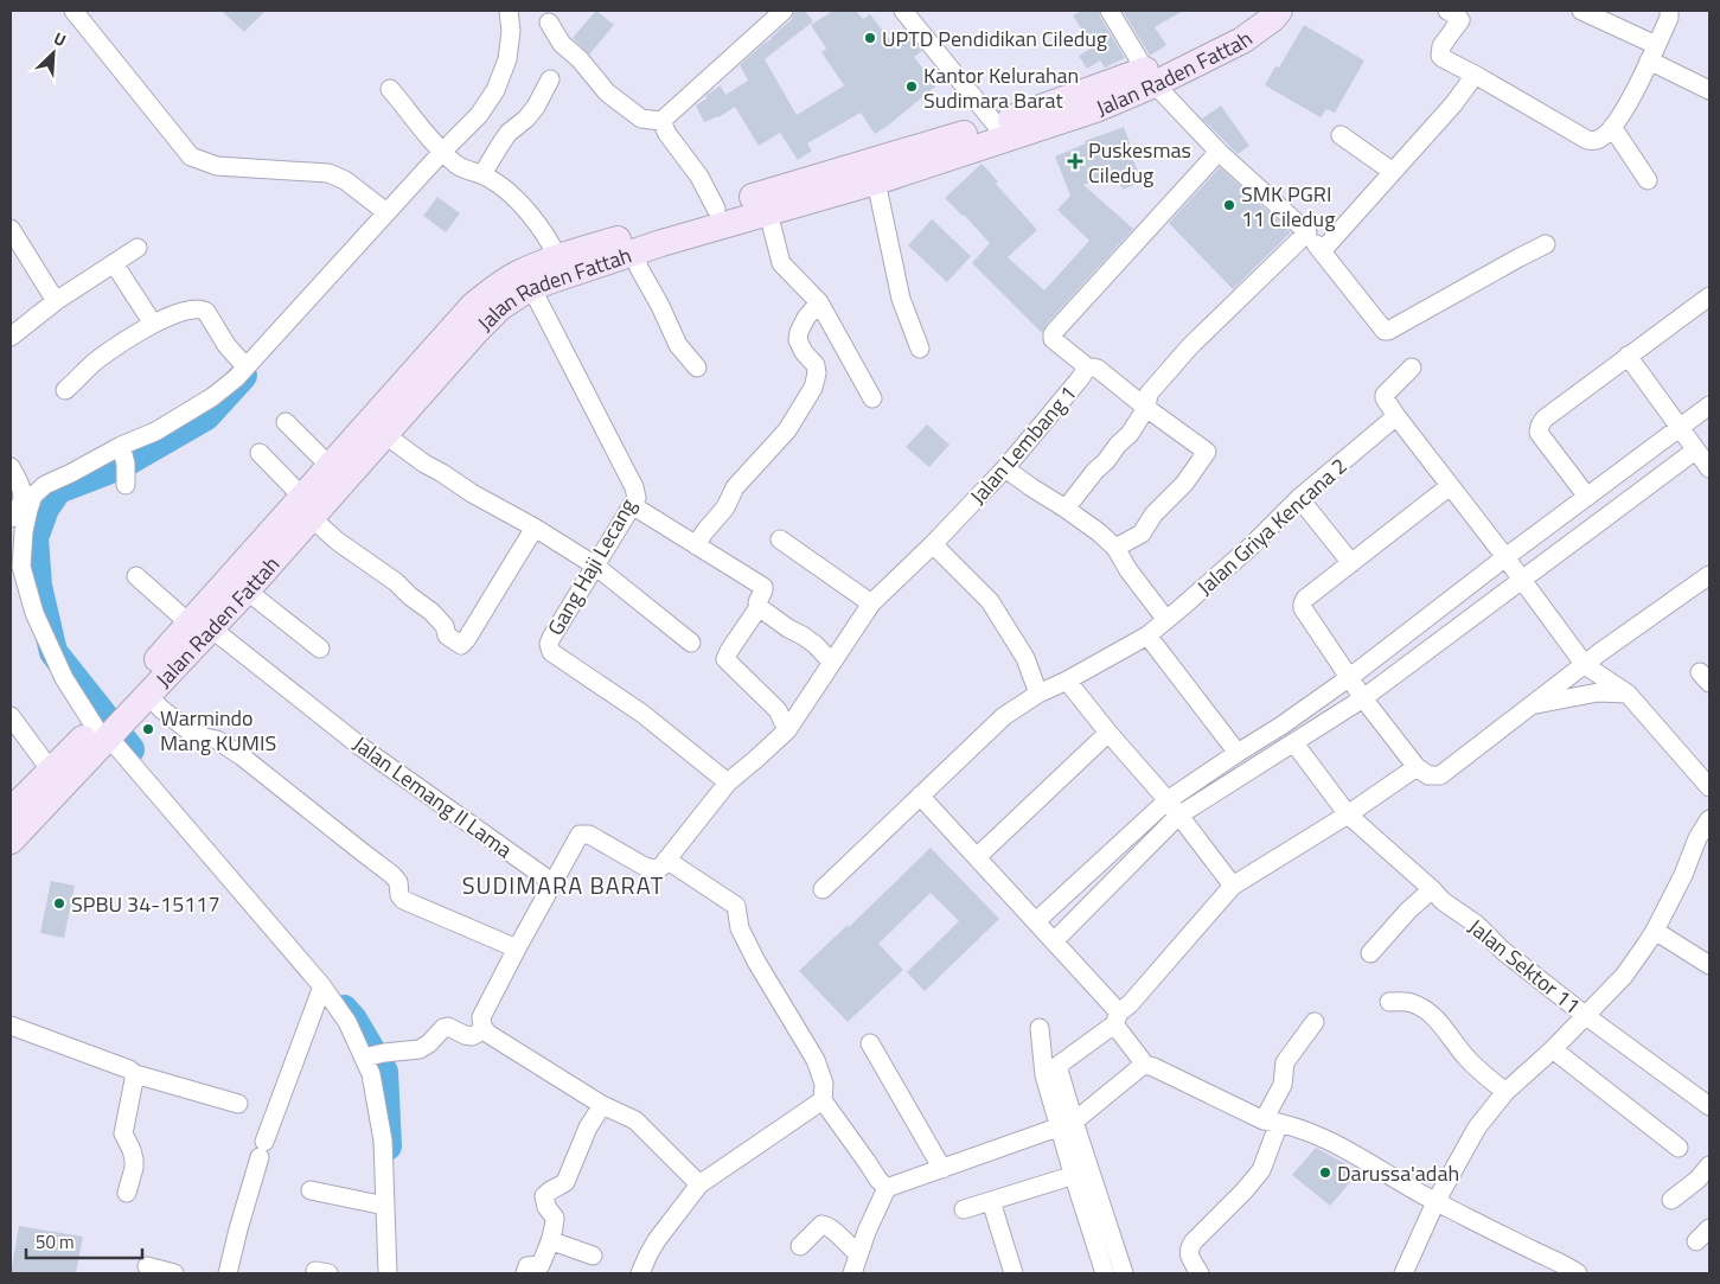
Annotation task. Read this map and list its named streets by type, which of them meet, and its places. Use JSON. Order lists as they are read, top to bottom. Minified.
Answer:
{"streets":{"main road":["Jalan Raden Fattah"],"street":["Jalan Lembang 1","Jalan Griya Kencana 2","Gang Haji Lecang","Jalan Lemang II Lama","Jalan Sektor 11"]},"crossings":[["Jalan Raden Fattah","Gang Haji Lecang"],["Jalan Raden Fattah","Jalan Lemang II Lama"],["Jalan Lembang 1","Gang Haji Lecang"]],"districts":["SUDIMARA BARAT"],"places":{"other":["UPTD Pendidikan Ciledug","Kantor Kelurahan Sudimara Barat","SMK PGRI 11 Ciledug","Warmindo Mang KUMIS","SPBU 34-15117","Darussa'adah"],"health":["Puskesmas Ciledug"]},"scale_bar":"50 m","north":"top right"}
